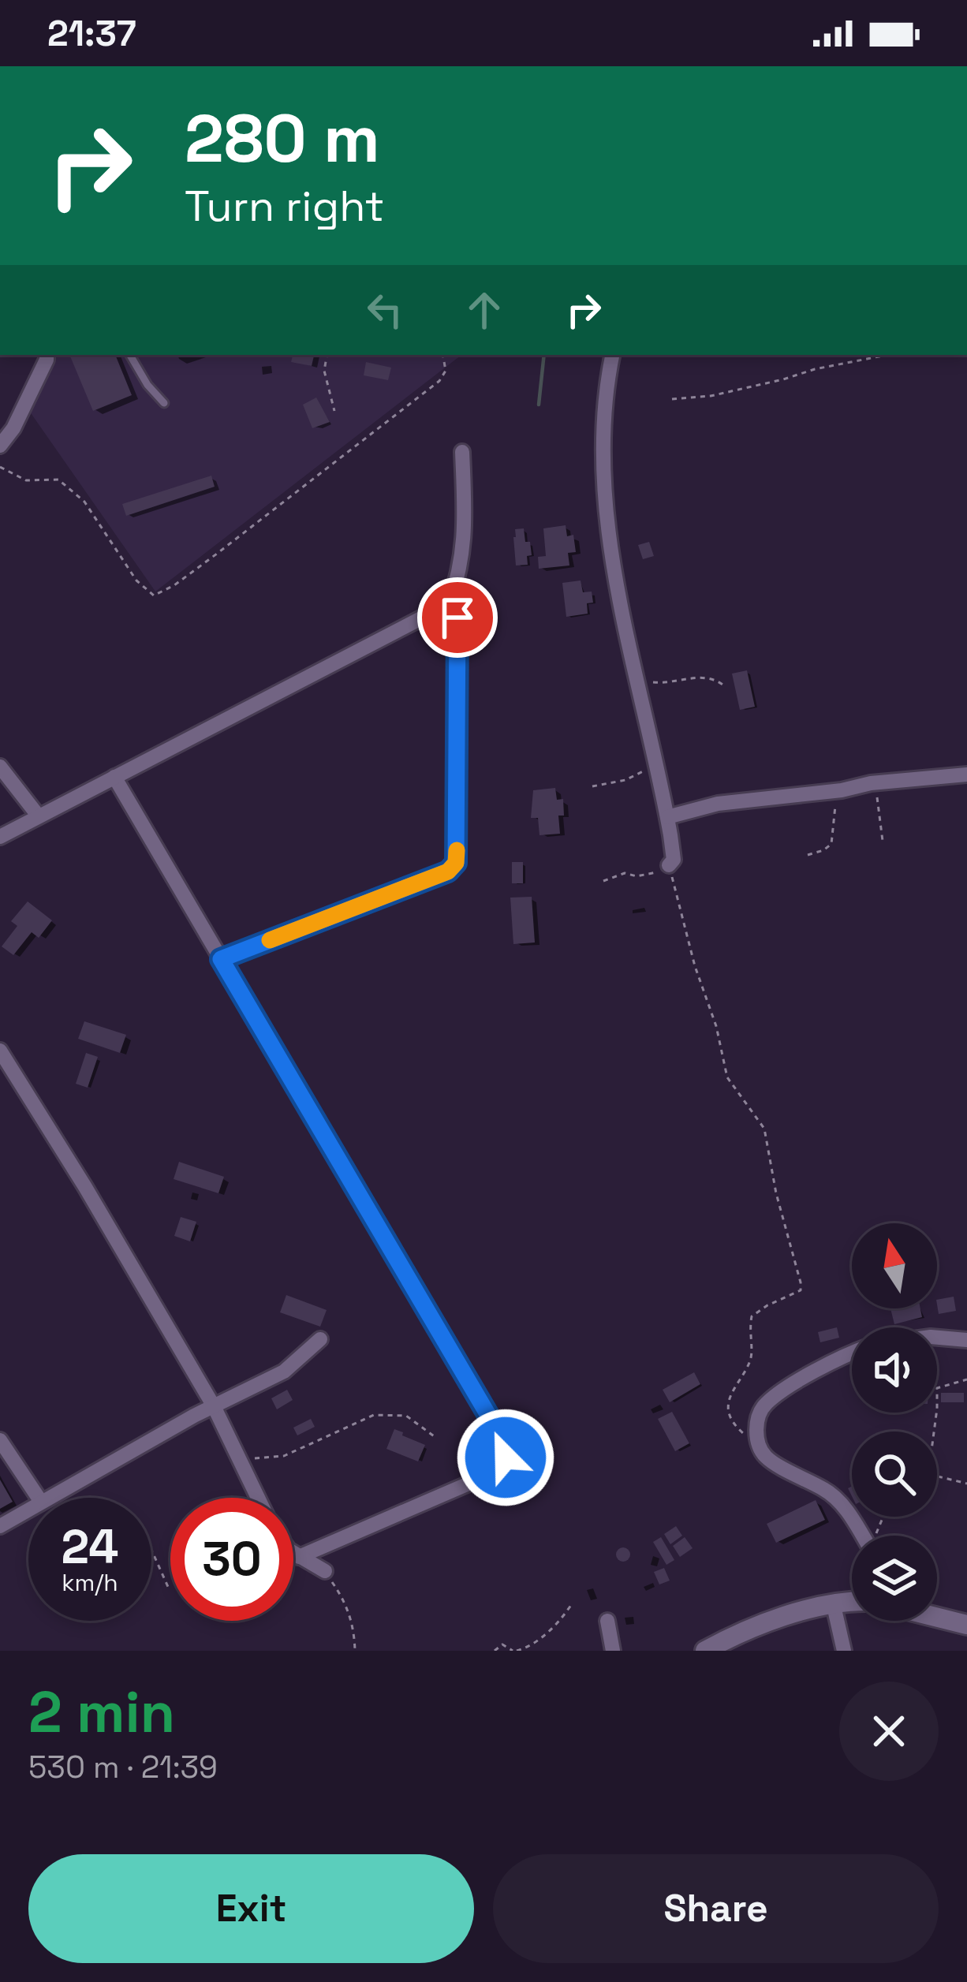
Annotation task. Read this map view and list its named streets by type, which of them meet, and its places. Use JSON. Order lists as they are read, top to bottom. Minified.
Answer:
{"north":"top","page":{"status":"21:37","turn":["280 m","Turn right"],"speed":"24 km/h","limit":"30","heading":["2 min","530 m · 21:39"],"buttons":["Exit","Share"]}}
